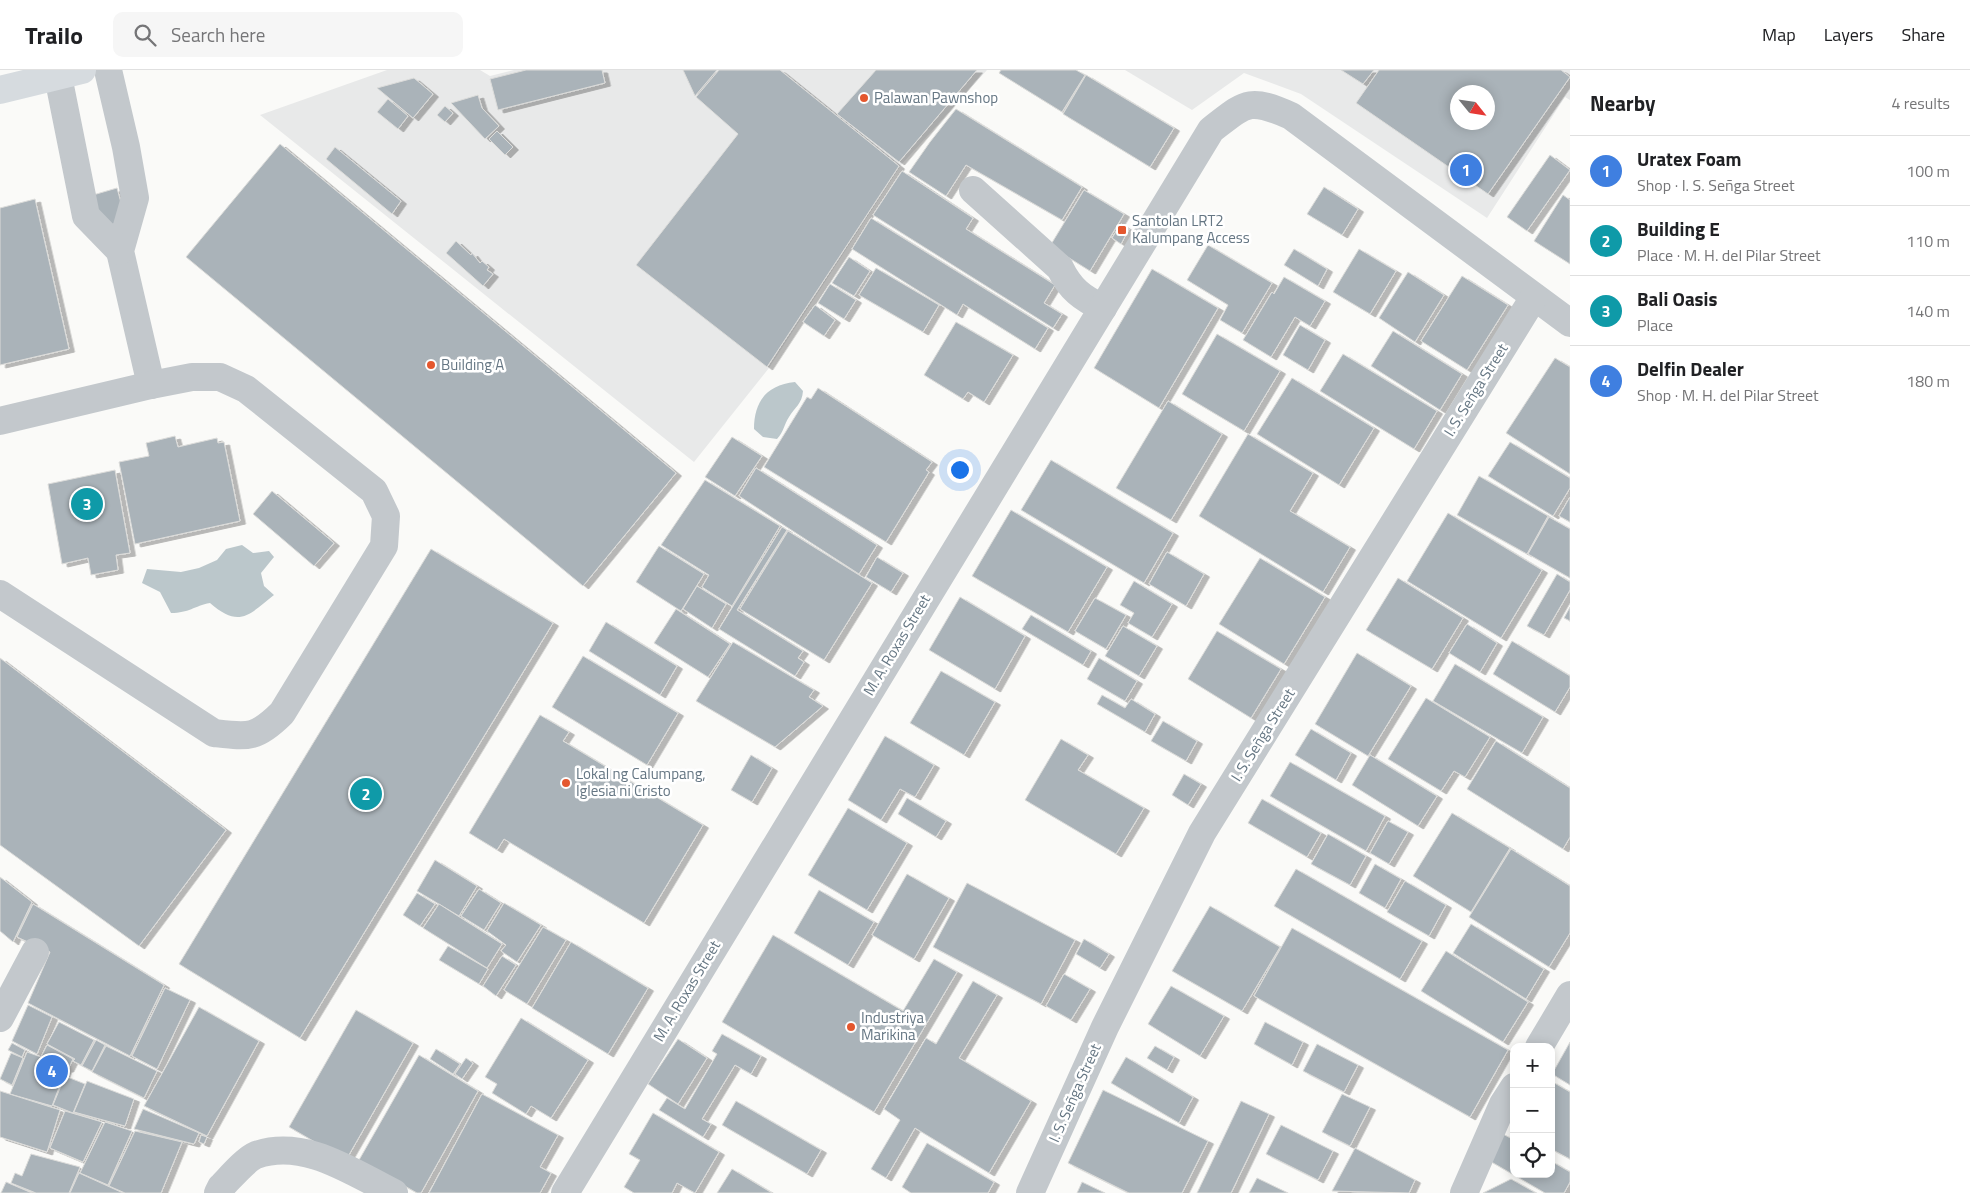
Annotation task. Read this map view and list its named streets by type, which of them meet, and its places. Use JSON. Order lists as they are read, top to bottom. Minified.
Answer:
{"streets":{"street":["I. S. Señga Street","M. A. Roxas Street"]},"crossings":[["I. S. Señga Street","M. A. Roxas Street"]],"places":{"other":["Palawan Pawnshop","Building A","Lokal ng Calumpang, Iglesia ni Cristo","Industriya Marikina"],"transit":["Santolan LRT2 Kalumpang Access"]},"north":"bottom right","page":{"header":"Trailo","search":"Search here","nav":["Map","Layers","Share"],"heading":["Nearby","4 results"],"list":[{"mark":"1","name":"Uratex Foam","note":"Shop · I. S. Señga Street","value":"100 m"},{"mark":"2","name":"Building E","note":"Place · M. H. del Pilar Street","value":"110 m"},{"mark":"3","name":"Bali Oasis","note":"Place","value":"140 m"},{"mark":"4","name":"Delfin Dealer","note":"Shop · M. H. del Pilar Street","value":"180 m"}],"pins":["1","3","2","4"],"map_buttons":["+","−"]}}
